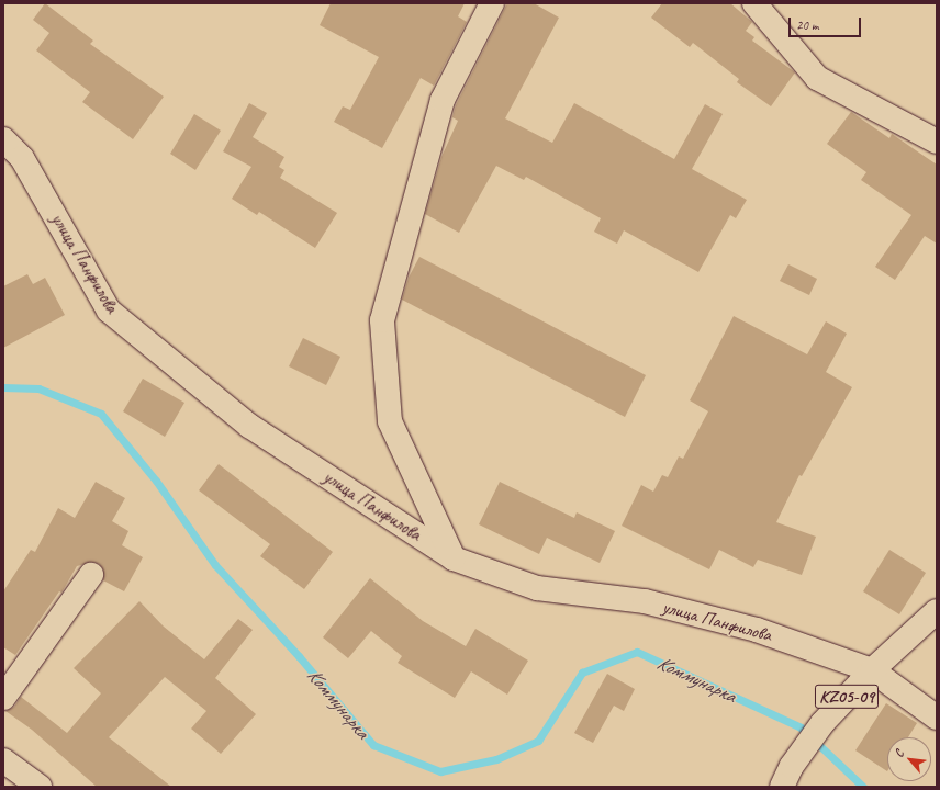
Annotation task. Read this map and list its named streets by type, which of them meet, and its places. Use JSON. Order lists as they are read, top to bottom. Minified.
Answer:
{"streets":{"street":["улица Панфилова","KZ05-09"]},"crossings":[["улица Панфилова","KZ05-09"]],"water":["Коммунарка"],"scale_bar":"20 m","north":"top left"}
